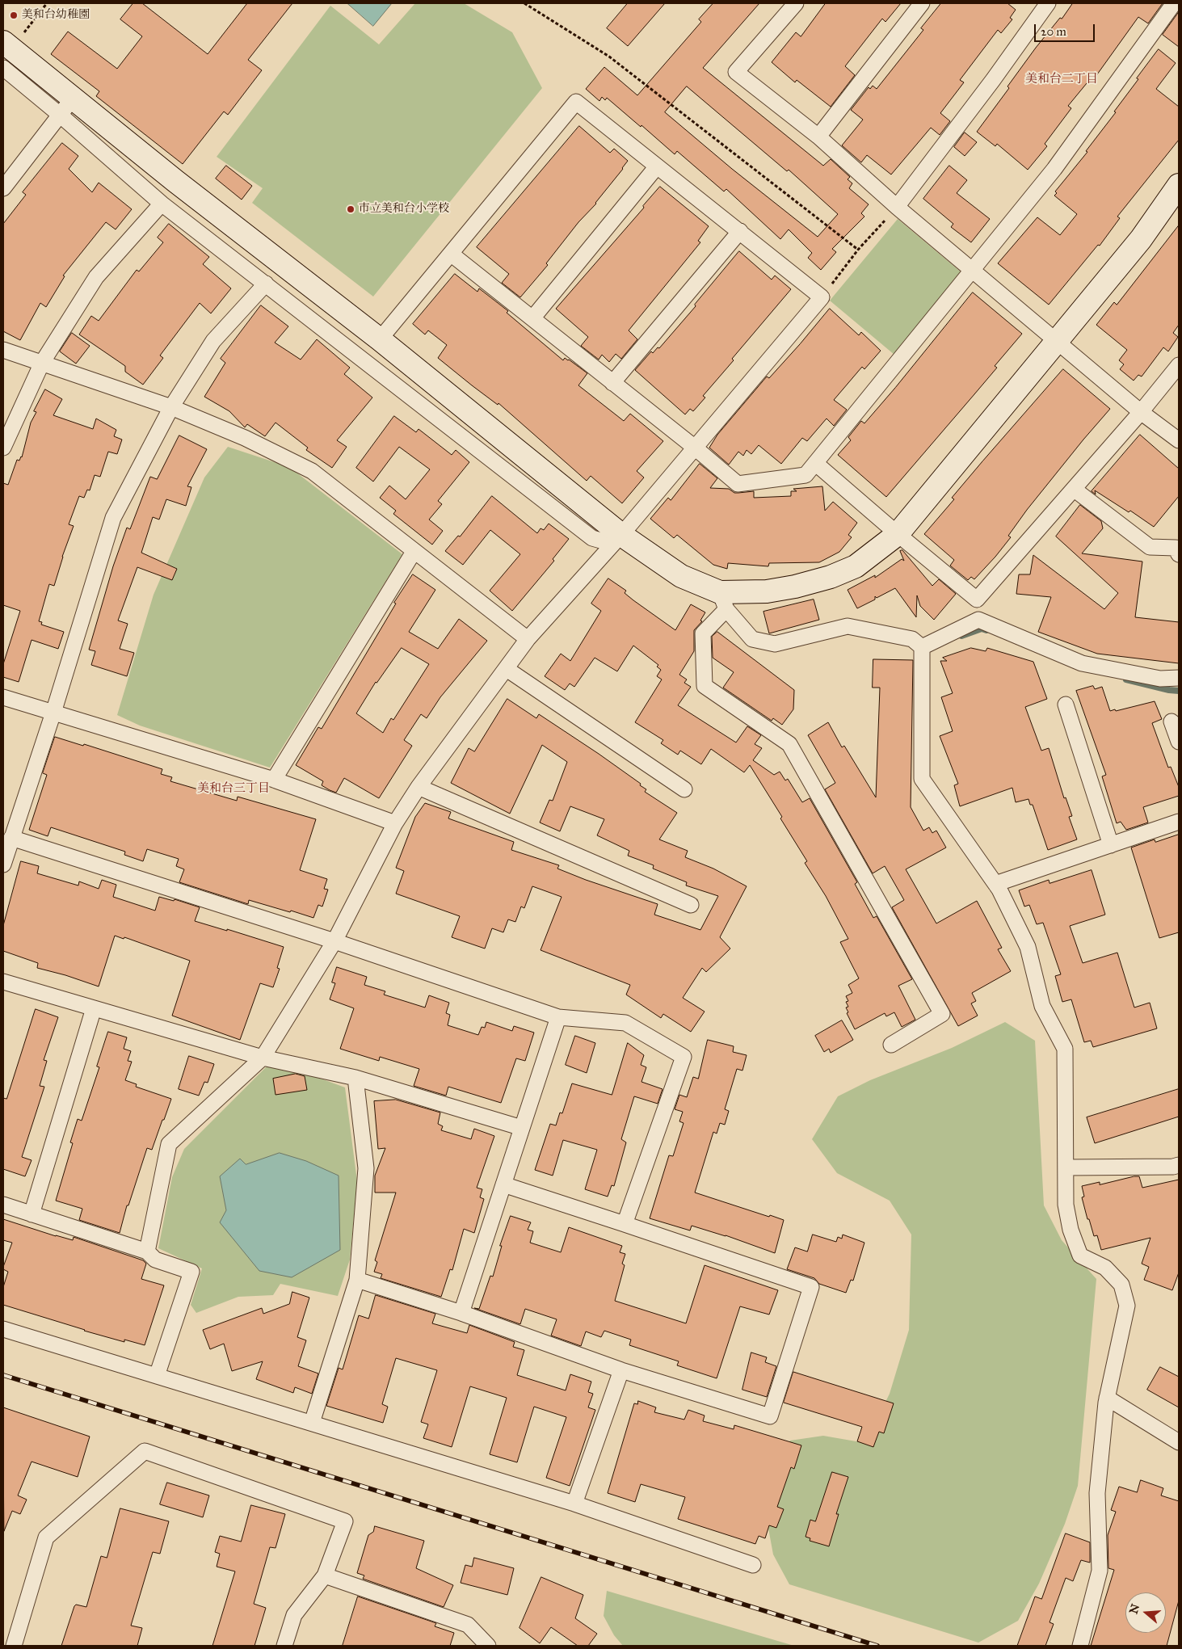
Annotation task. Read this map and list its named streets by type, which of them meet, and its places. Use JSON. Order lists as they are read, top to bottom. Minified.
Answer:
{"districts":["美和台二丁目","美和台三丁目"],"places":["美和台幼稚園","市立美和台小学校"],"scale_bar":"20 m","north":"left"}
